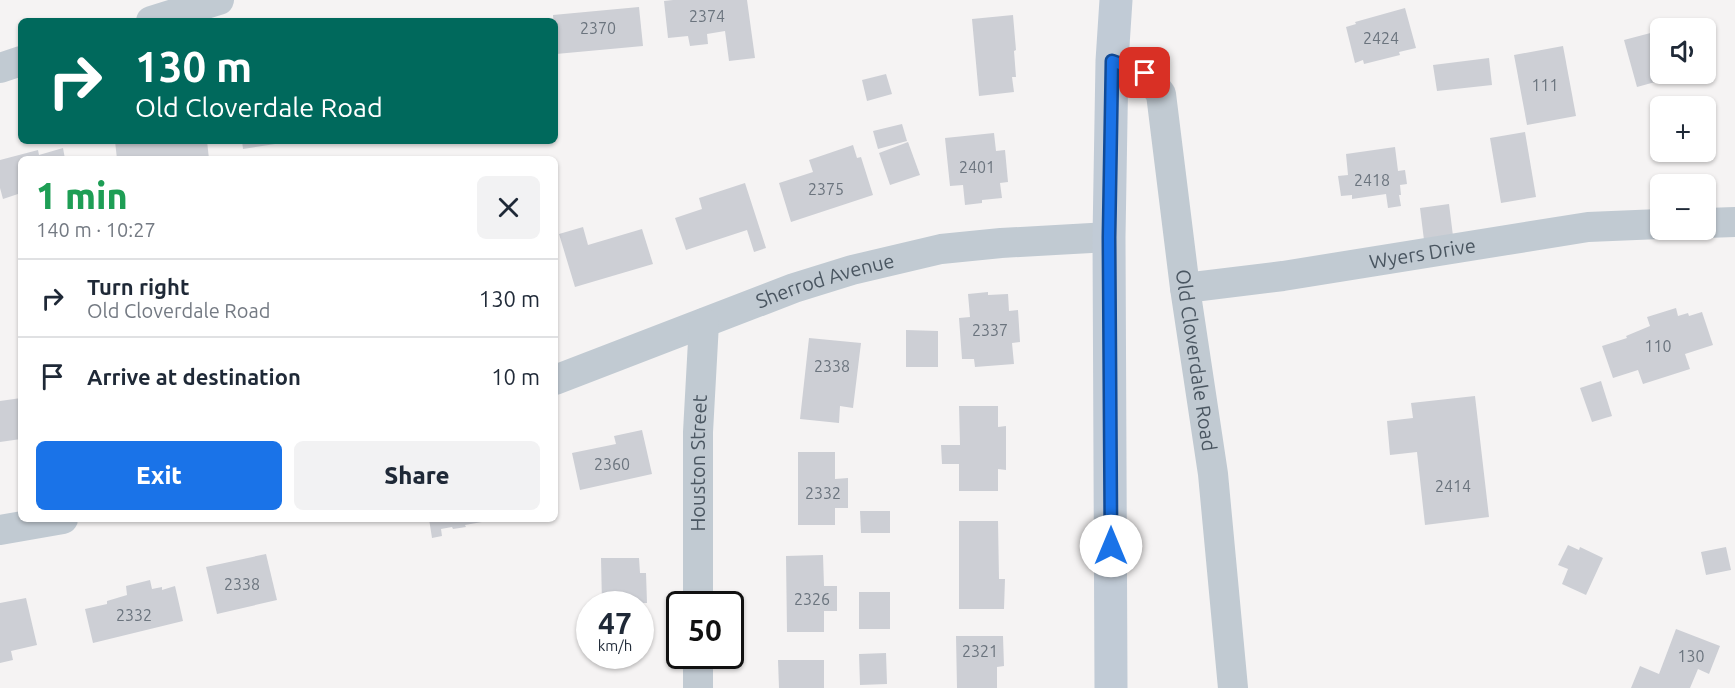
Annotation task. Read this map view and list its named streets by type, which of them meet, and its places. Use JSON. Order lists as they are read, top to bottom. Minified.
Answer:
{"streets":{"street":["Wyers Drive","Sherrod Avenue","Old Cloverdale Road","Houston Street"]},"crossings":[["Wyers Drive","Old Cloverdale Road"],["Sherrod Avenue","Houston Street"]],"house_numbers":["2374","2370","2424","111","2401","2418","2375","2337","110","2338","2360","2414","2332","2338","2326","2332","2321","130"],"page":{"map_buttons":["+","−"],"turn":["130 m","Old Cloverdale Road"],"heading":["1 min","140 m · 10:27"],"list":[{"name":"Turn right","note":"Old Cloverdale Road","value":"130 m"},{"name":"Arrive at destination","value":"10 m"}],"buttons":["Exit","Share"],"speed":"47 km/h","limit":"50"}}
